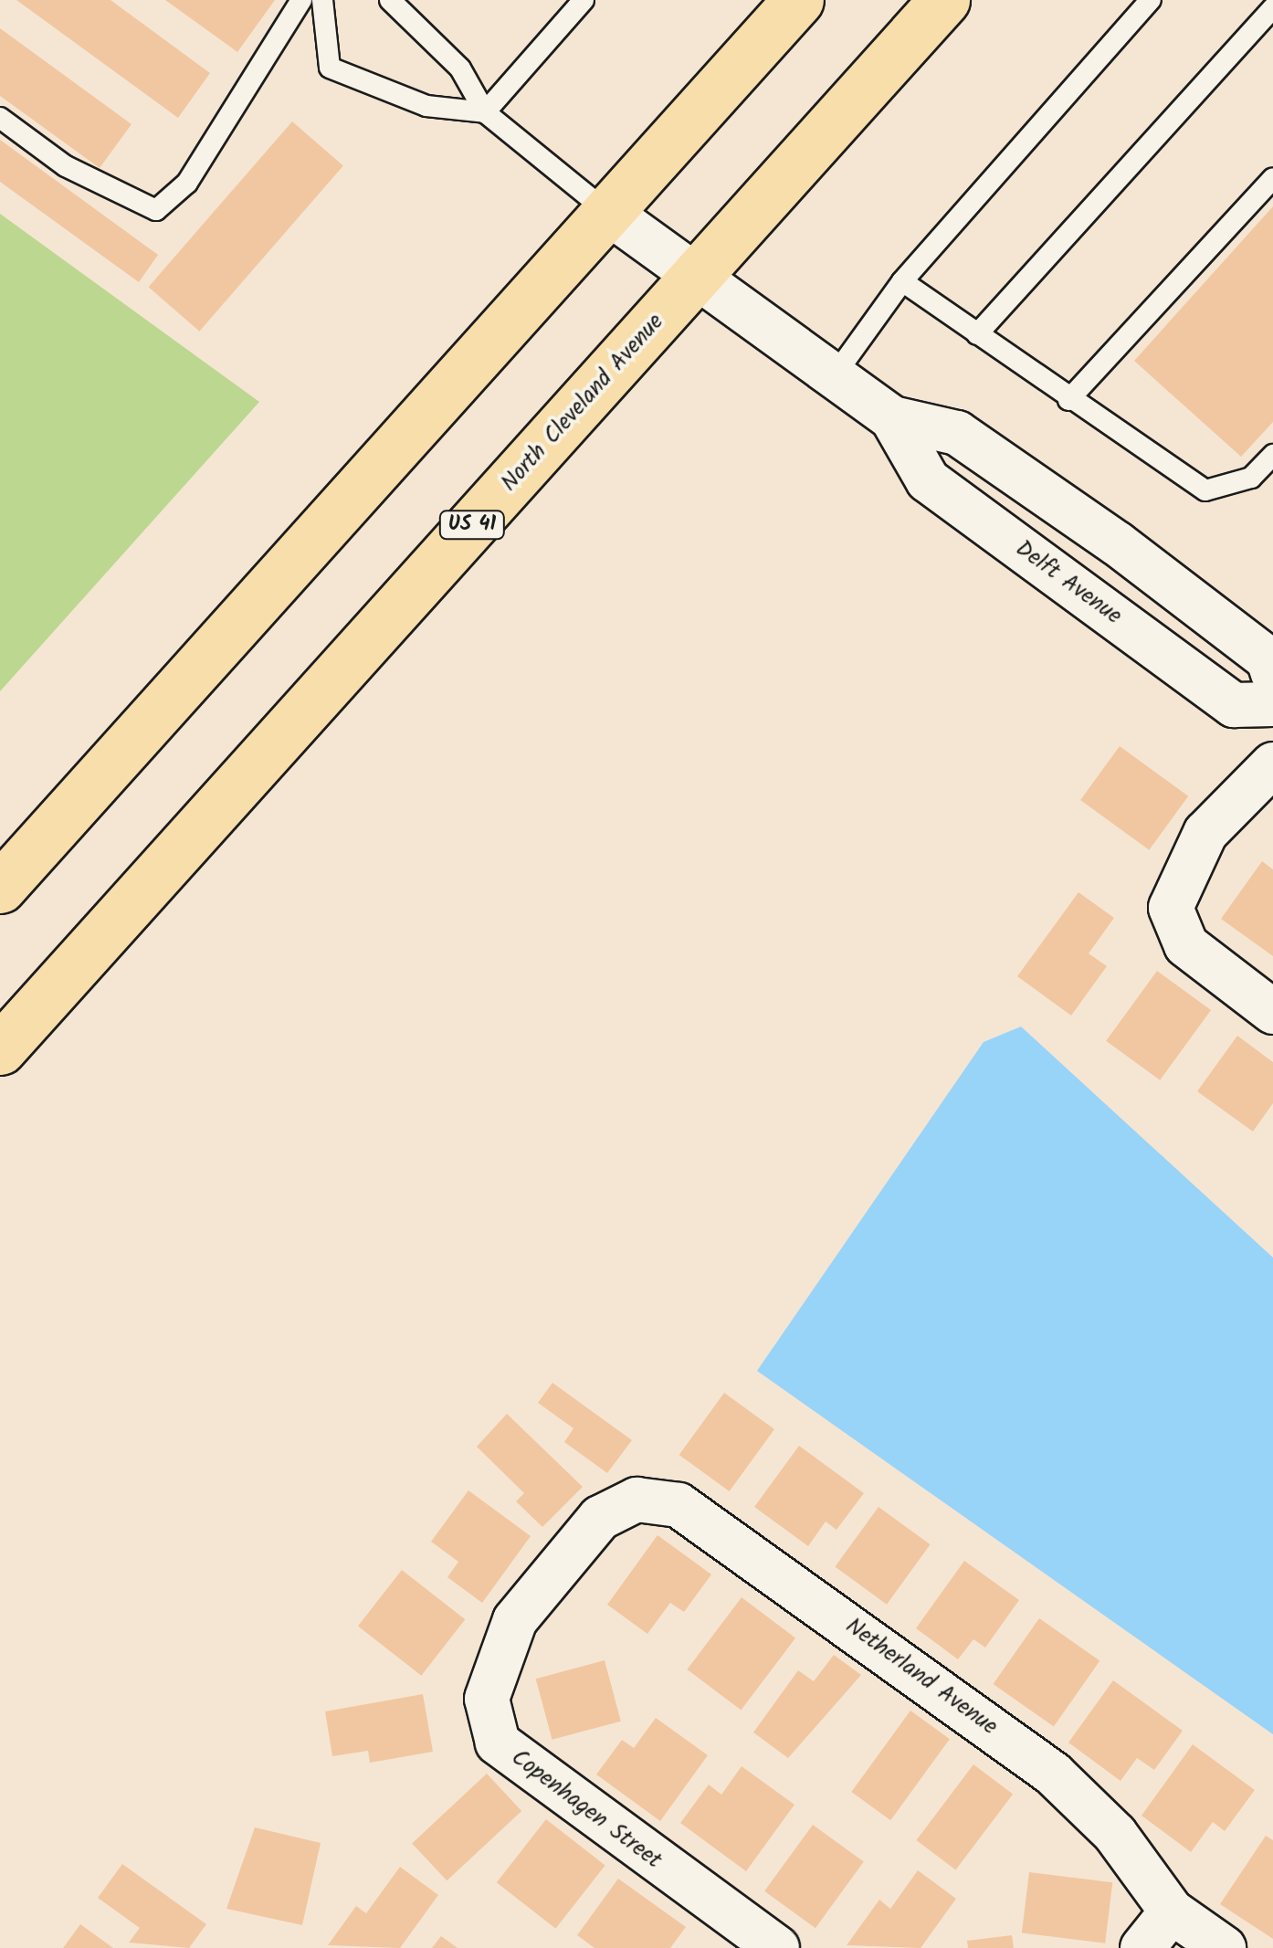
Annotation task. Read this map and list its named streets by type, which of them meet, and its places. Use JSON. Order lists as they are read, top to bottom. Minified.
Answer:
{"streets":{"main road":["North Cleveland Avenue","US 41"],"street":["Delft Avenue","Netherland Avenue","Copenhagen Street"]},"crossings":[["North Cleveland Avenue","Delft Avenue"],["Netherland Avenue","Copenhagen Street"]]}
